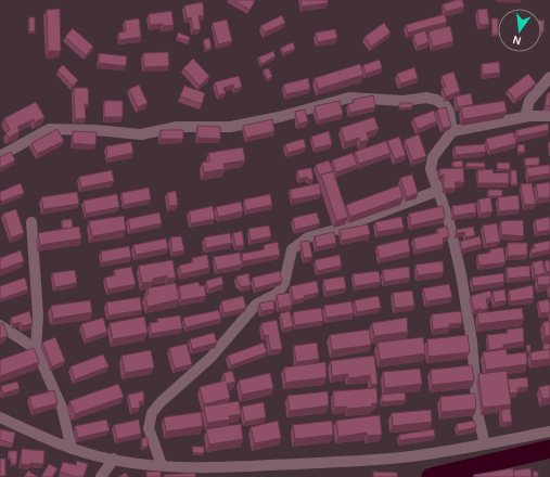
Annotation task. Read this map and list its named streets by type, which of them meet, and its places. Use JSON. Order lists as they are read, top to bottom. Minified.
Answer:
{"north":"bottom"}
